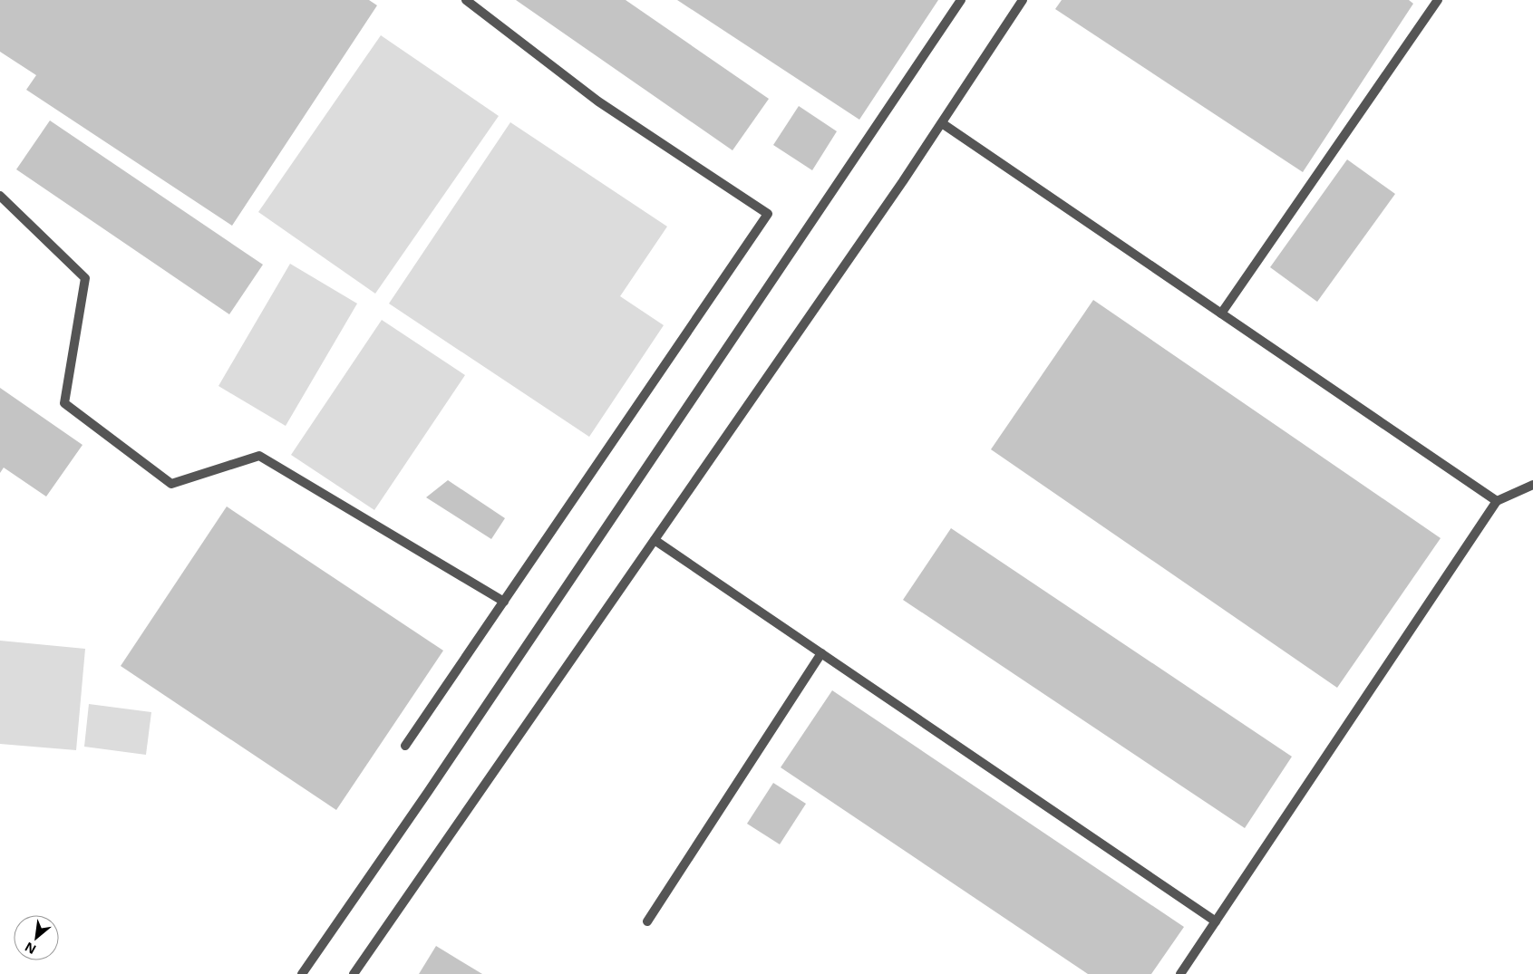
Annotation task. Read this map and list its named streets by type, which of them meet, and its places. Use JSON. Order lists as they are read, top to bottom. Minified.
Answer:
{"north":"bottom left"}
